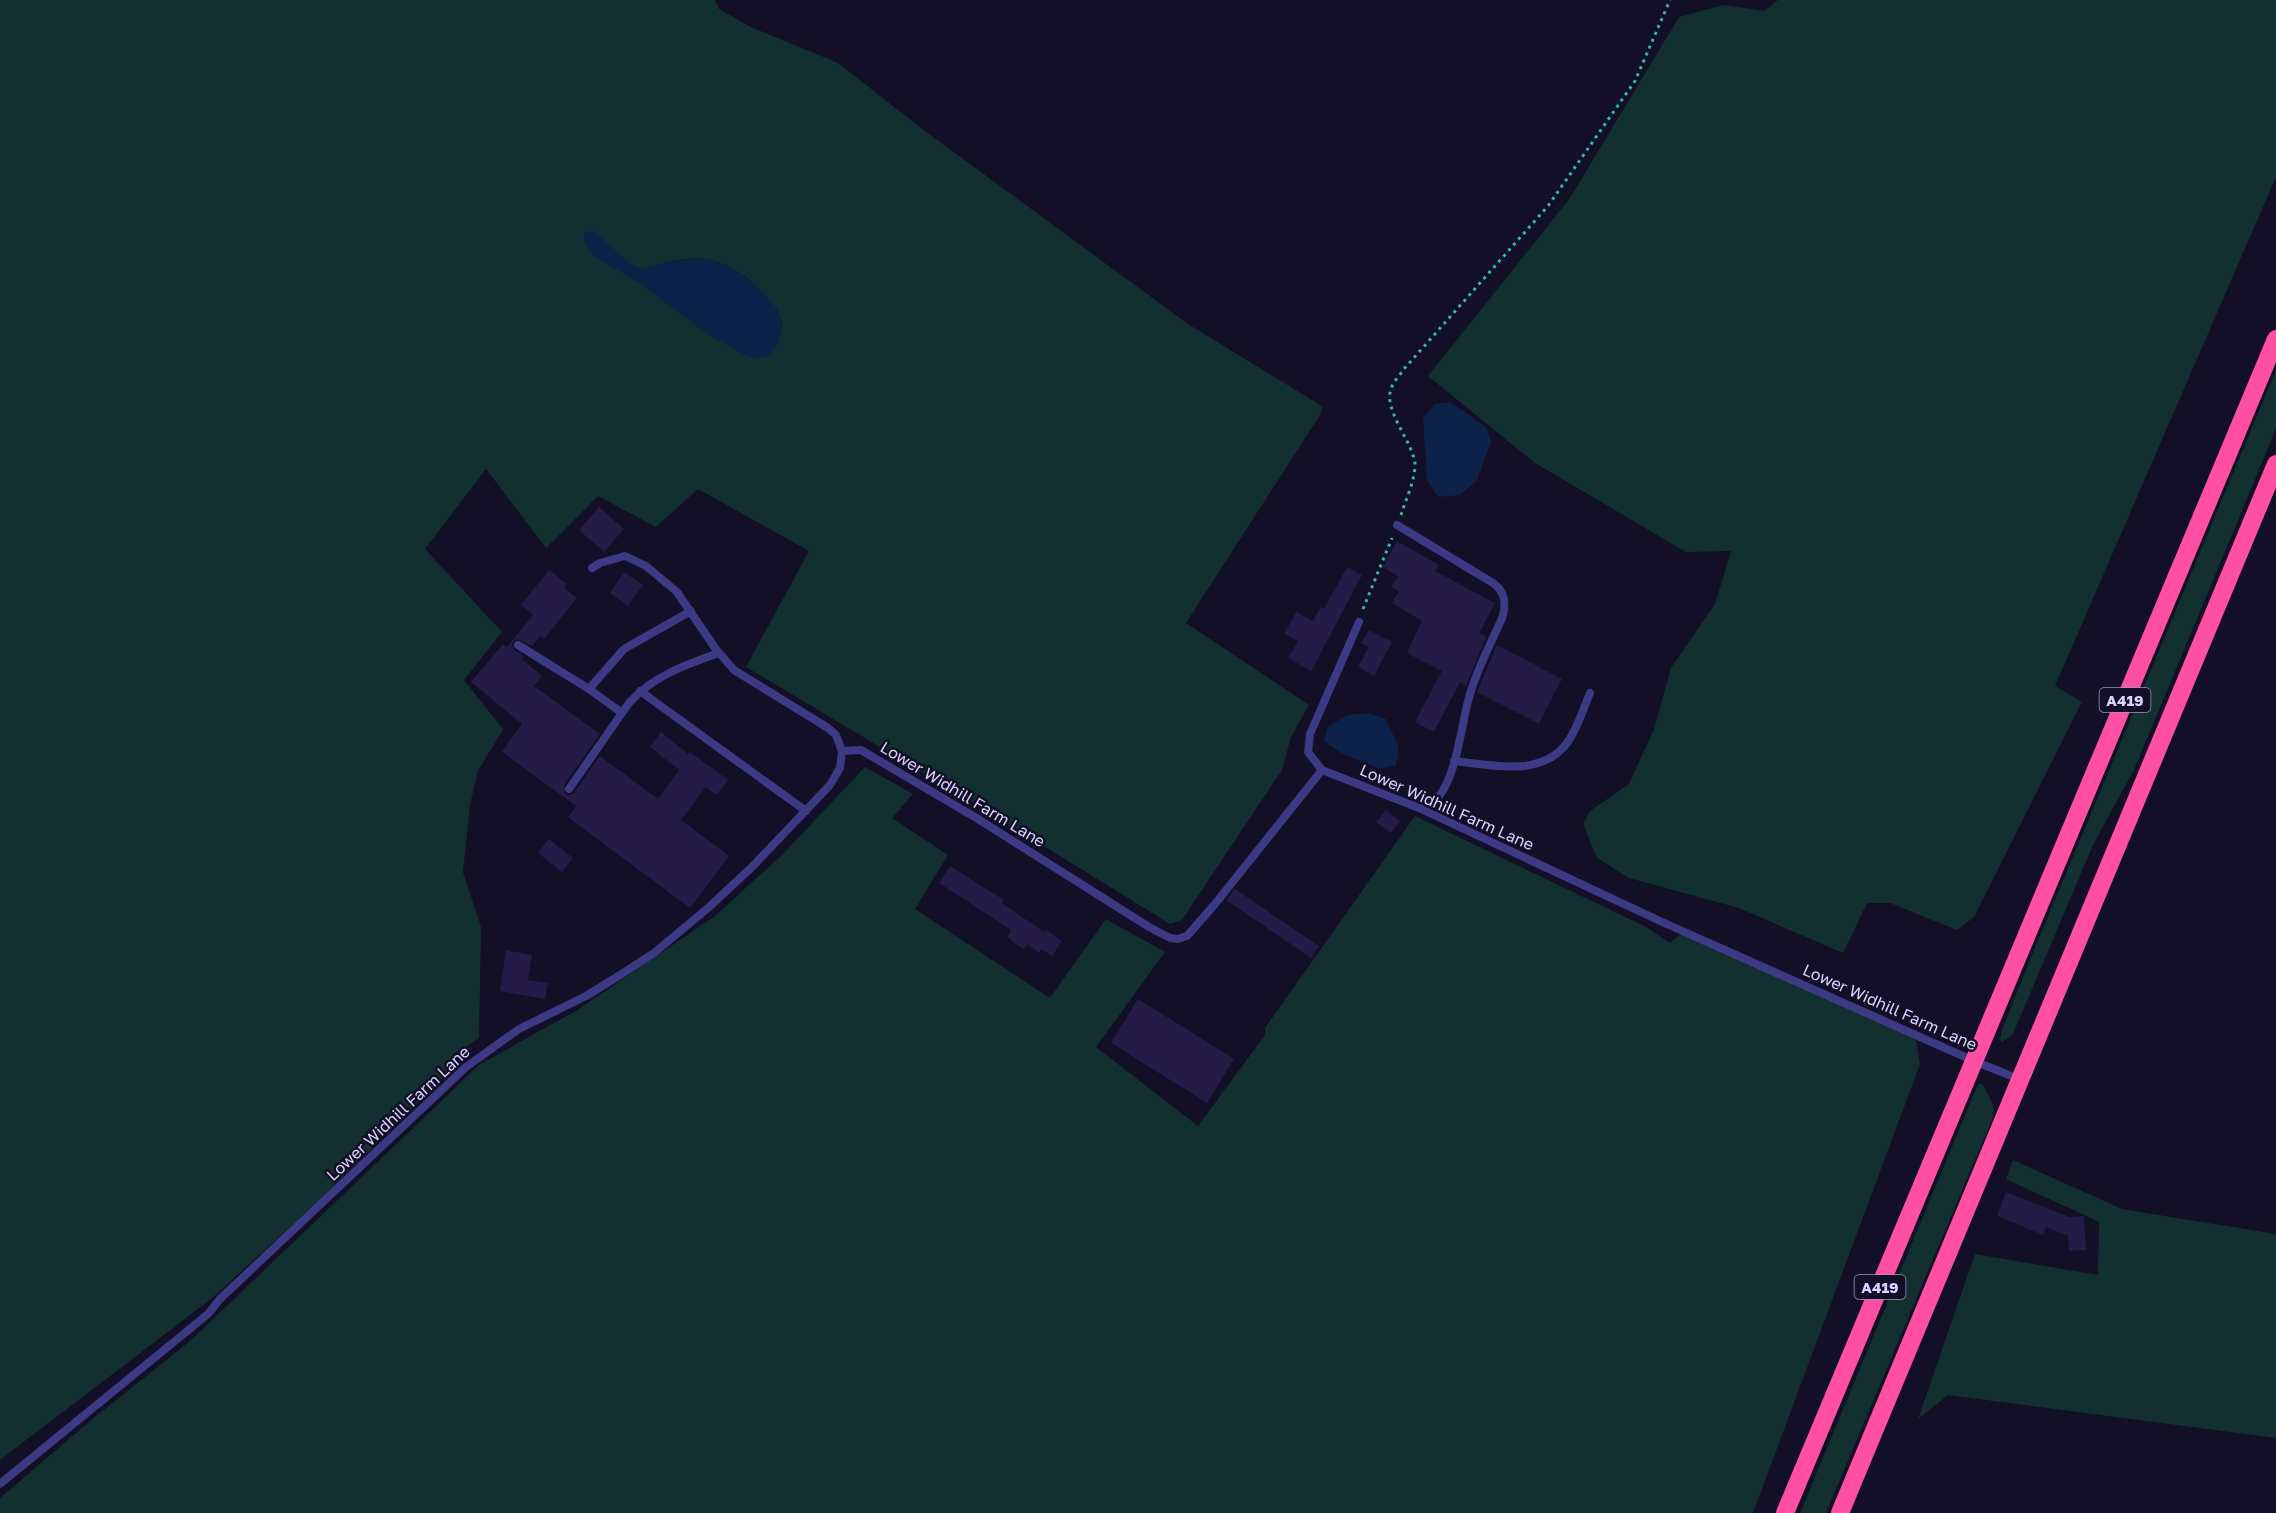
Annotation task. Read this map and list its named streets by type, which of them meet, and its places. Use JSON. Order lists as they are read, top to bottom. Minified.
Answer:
{"streets":{"highway":["A419"],"lane":["Lower Widhill Farm Lane"]},"crossings":[["A419","Lower Widhill Farm Lane"]]}
